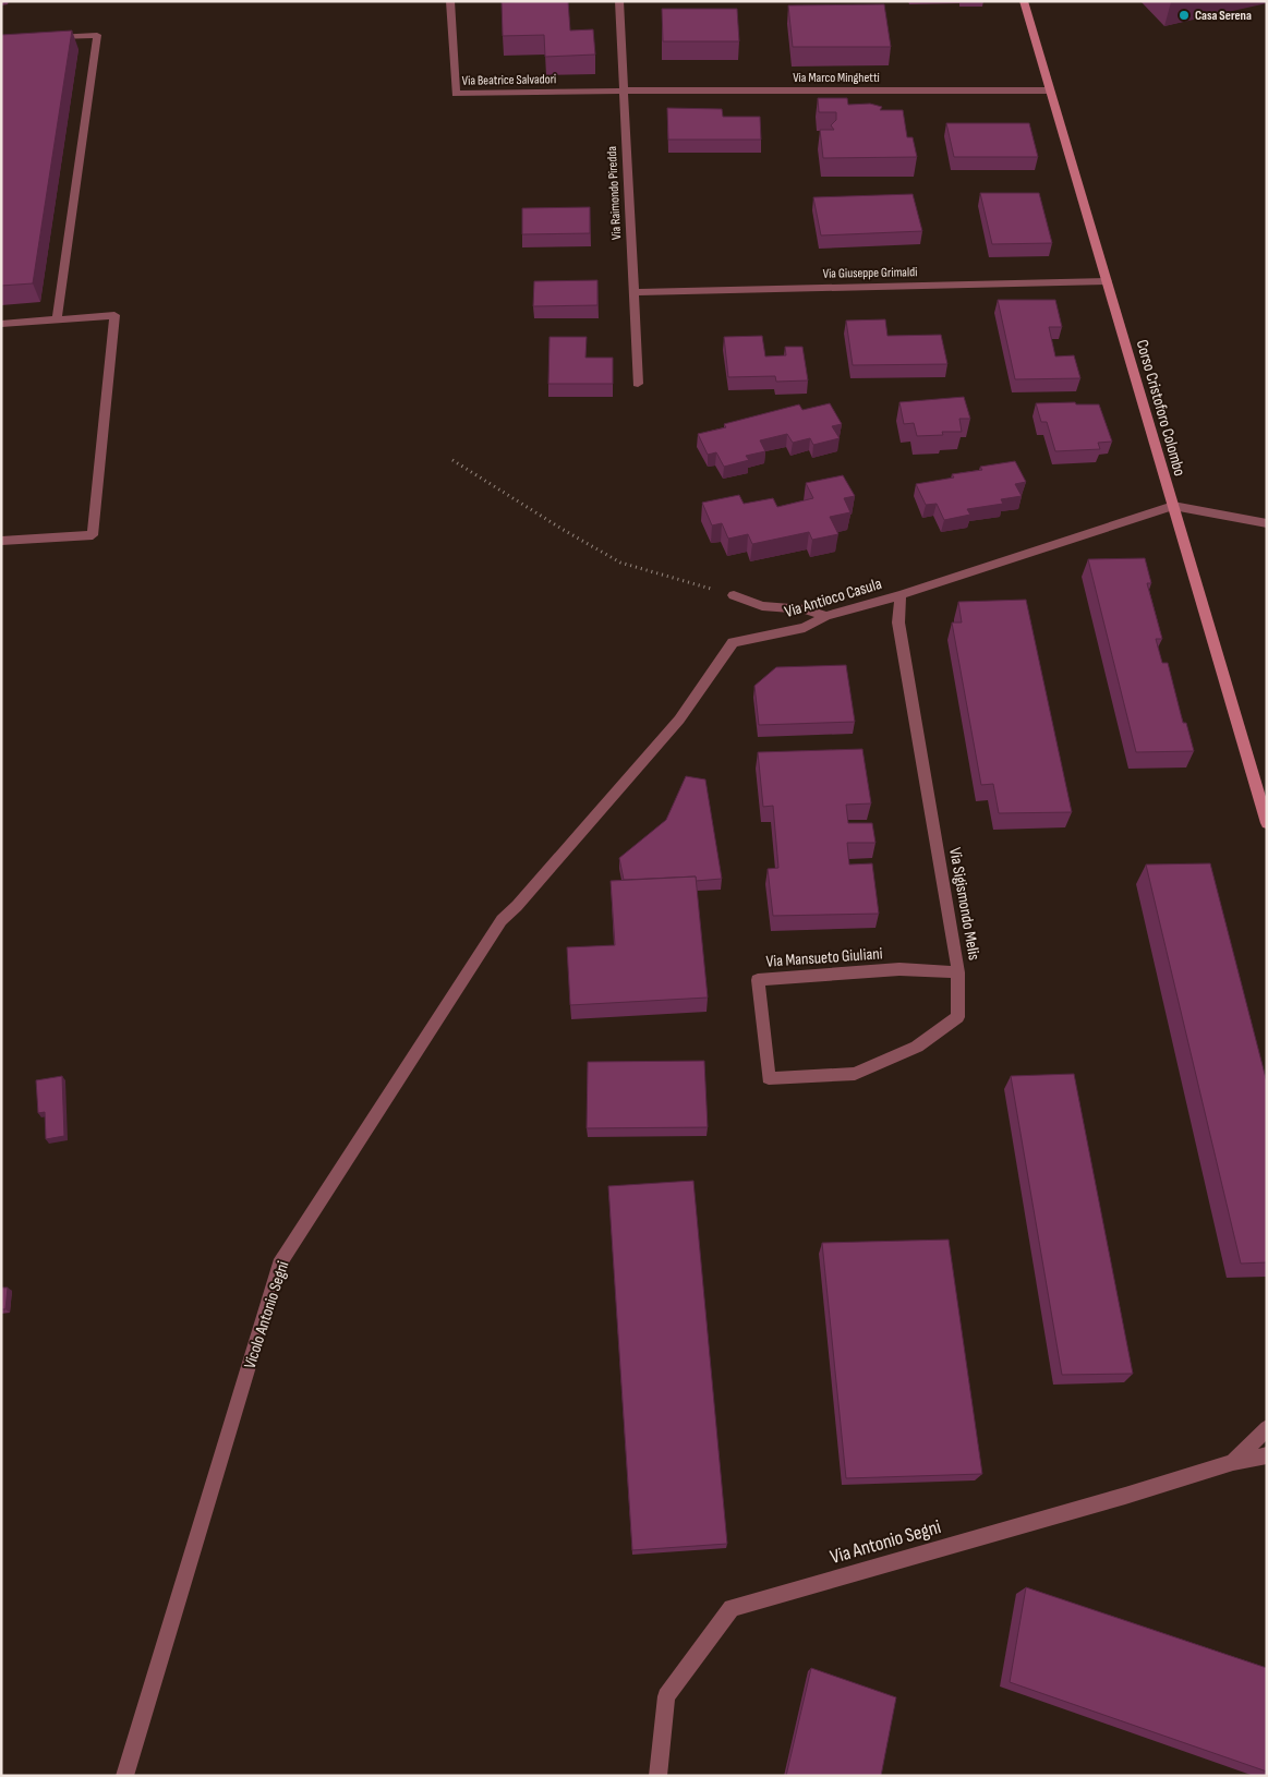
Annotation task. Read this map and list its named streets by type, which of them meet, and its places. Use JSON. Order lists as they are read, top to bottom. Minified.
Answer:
{"streets":{"street":["Via Marco Minghetti","Via Beatrice Salvadori","Via Raimondo Piredda","Via Giuseppe Grimaldi","Corso Cristoforo Colombo","Via Antioco Casula","Via Sigismondo Melis","Via Mansueto Giuliani","Vicolo Antonio Segni","Via Antonio Segni"]},"crossings":[["Via Marco Minghetti","Via Beatrice Salvadori"],["Via Marco Minghetti","Via Raimondo Piredda"],["Via Marco Minghetti","Corso Cristoforo Colombo"],["Via Beatrice Salvadori","Via Raimondo Piredda"],["Via Raimondo Piredda","Via Giuseppe Grimaldi"],["Via Giuseppe Grimaldi","Corso Cristoforo Colombo"],["Corso Cristoforo Colombo","Via Antioco Casula"],["Via Antioco Casula","Via Sigismondo Melis"],["Via Antioco Casula","Vicolo Antonio Segni"],["Via Sigismondo Melis","Via Mansueto Giuliani"]],"places":["Casa Serena"]}
